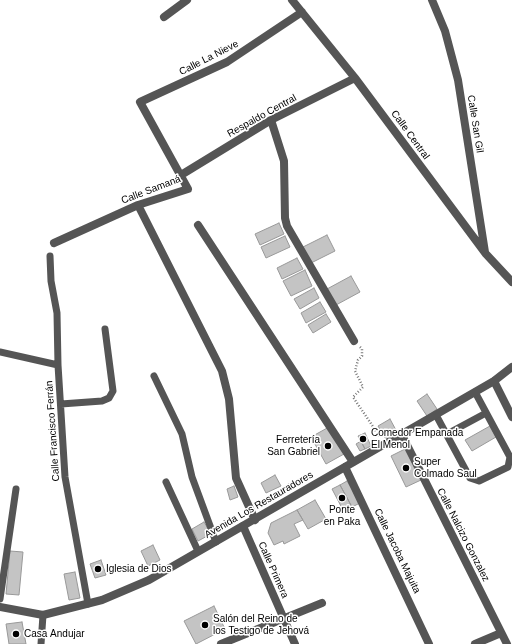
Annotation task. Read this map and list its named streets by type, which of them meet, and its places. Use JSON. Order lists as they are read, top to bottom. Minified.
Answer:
{"streets":{"street":["Calle La Nieve","Respaldo Central","Calle San Gil","Calle Central","Calle Samaná","Avenida Los Restauradores","Calle Nalcizo Gonzalez","Calle Jacoba Majuita","Calle Primera"],"lane":["Calle Francisco Ferrán"]},"crossings":[["Calle La Nieve","Calle Central"],["Calle La Nieve","Calle Samaná"],["Respaldo Central","Calle Central"],["Respaldo Central","Calle Samaná"],["Calle San Gil","Calle Central"],["Calle Francisco Ferrán","Avenida Los Restauradores"],["Avenida Los Restauradores","Calle Nalcizo Gonzalez"],["Avenida Los Restauradores","Calle Jacoba Majuita"],["Avenida Los Restauradores","Calle Primera"]],"places":["Comedor Empanada El Menol","Ferretería San Gabriel","Super Colmado Saul","Ponte en Paka","Iglesia de Dios","Salón del Reino de los Testigo de Jehová","Casa Andujar"]}
